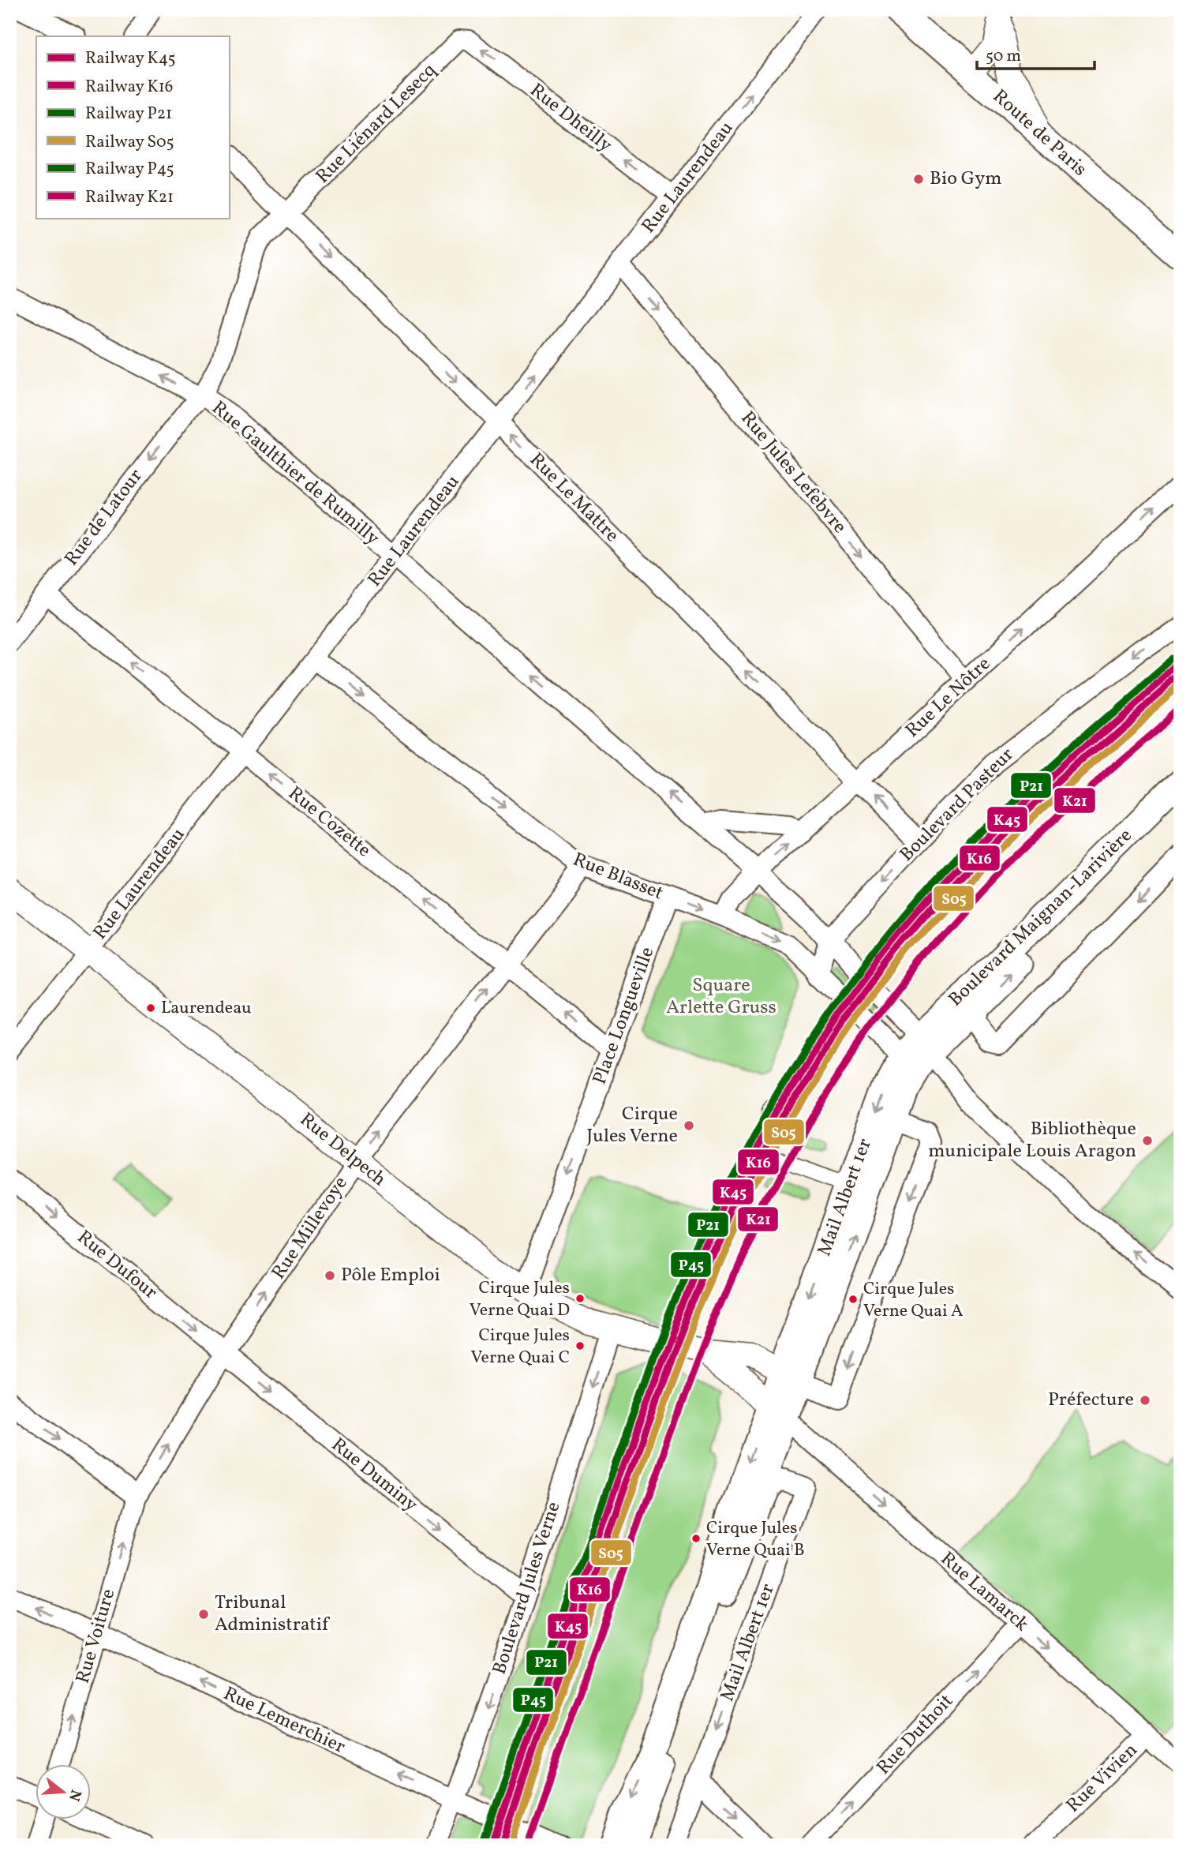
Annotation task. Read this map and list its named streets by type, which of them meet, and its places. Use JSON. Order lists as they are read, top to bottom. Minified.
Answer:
{"streets":{"main road":["Route de Paris","Boulevard Maignan-Larivière","Mail Albert 1er"],"street":["Rue Dheilly","Rue Liénard Lesecq","Rue Laurendeau","Rue Jules Lefebvre","Rue Gaulthier de Rumilly","Rue Le Mattre","Rue de Latour","Rue Le Nôtre","Boulevard Pasteur","Rue Cozette","Rue Blasset","Place Longueville","Rue Delpech","Rue Millevoye","Rue Dufour","Rue Duminy","Boulevard Jules Verne","Rue Lamarck","Rue Voiture","Rue Lemerchier","Rue Duthoit","Rue Vivien"]},"crossings":[["Rue Dheilly","Rue Liénard Lesecq"],["Rue Dheilly","Rue Laurendeau"],["Rue Liénard Lesecq","Rue Le Mattre"],["Rue Liénard Lesecq","Rue de Latour"],["Rue Laurendeau","Rue Jules Lefebvre"],["Rue Laurendeau","Rue Gaulthier de Rumilly"],["Rue Laurendeau","Rue Le Mattre"],["Rue Laurendeau","Rue Cozette"],["Rue Laurendeau","Rue Blasset"],["Rue Laurendeau","Rue Delpech"],["Rue Jules Lefebvre","Rue Le Nôtre"],["Rue Gaulthier de Rumilly","Rue de Latour"],["Rue Gaulthier de Rumilly","Rue Le Nôtre"],["Rue Gaulthier de Rumilly","Boulevard Pasteur"],["Rue Gaulthier de Rumilly","Rue Blasset"],["Rue Gaulthier de Rumilly","Boulevard Maignan-Larivière"],["Rue Gaulthier de Rumilly","Mail Albert 1er"],["Rue Le Mattre","Rue de Latour"],["Rue Le Mattre","Rue Le Nôtre"],["Rue Le Mattre","Boulevard Pasteur"],["Rue de Latour","Rue Cozette"],["Rue Le Nôtre","Rue Blasset"],["Boulevard Pasteur","Rue Blasset"],["Rue Cozette","Place Longueville"],["Rue Cozette","Rue Millevoye"],["Rue Blasset","Boulevard Maignan-Larivière"],["Rue Blasset","Place Longueville"],["Rue Blasset","Mail Albert 1er"],["Rue Blasset","Rue Millevoye"],["Boulevard Maignan-Larivière","Mail Albert 1er"],["Place Longueville","Rue Delpech"],["Rue Delpech","Mail Albert 1er"],["Rue Delpech","Rue Millevoye"],["Rue Delpech","Boulevard Jules Verne"],["Rue Delpech","Rue Lamarck"],["Mail Albert 1er","Rue Lamarck"],["Rue Millevoye","Rue Dufour"],["Rue Millevoye","Rue Duminy"],["Rue Millevoye","Rue Voiture"],["Rue Dufour","Rue Duminy"],["Rue Duminy","Boulevard Jules Verne"],["Boulevard Jules Verne","Rue Lemerchier"],["Rue Lamarck","Rue Duthoit"],["Rue Lamarck","Rue Vivien"],["Rue Voiture","Rue Lemerchier"]],"one_way":["Rue Dheilly","Rue Jules Lefebvre","Rue Gaulthier de Rumilly","Rue de Latour","Rue Le Nôtre","Boulevard Pasteur","Rue Cozette","Rue Blasset","Rue Millevoye","Rue Duminy","Boulevard Jules Verne","Rue Lamarck","Rue Voiture","Rue Duthoit"],"parks":["Square Arlette Gruss"],"places":["Bio Gym","Laurendeau","Cirque Jules Verne","Bibliothèque municipale Louis Aragon","Pôle Emploi","Cirque Jules Verne Quai D","Cirque Jules Verne Quai A","Cirque Jules Verne Quai C","Préfecture","Cirque Jules Verne Quai B","Tribunal Administratif"],"lines":["rail line P21","rail line P45","rail line K45","rail line K16","rail line S05","rail line K21"],"legend":["Railway K45","Railway K16","Railway P21","Railway S05","Railway P45","Railway K21"],"scale_bar":"50 m","north":"right"}
